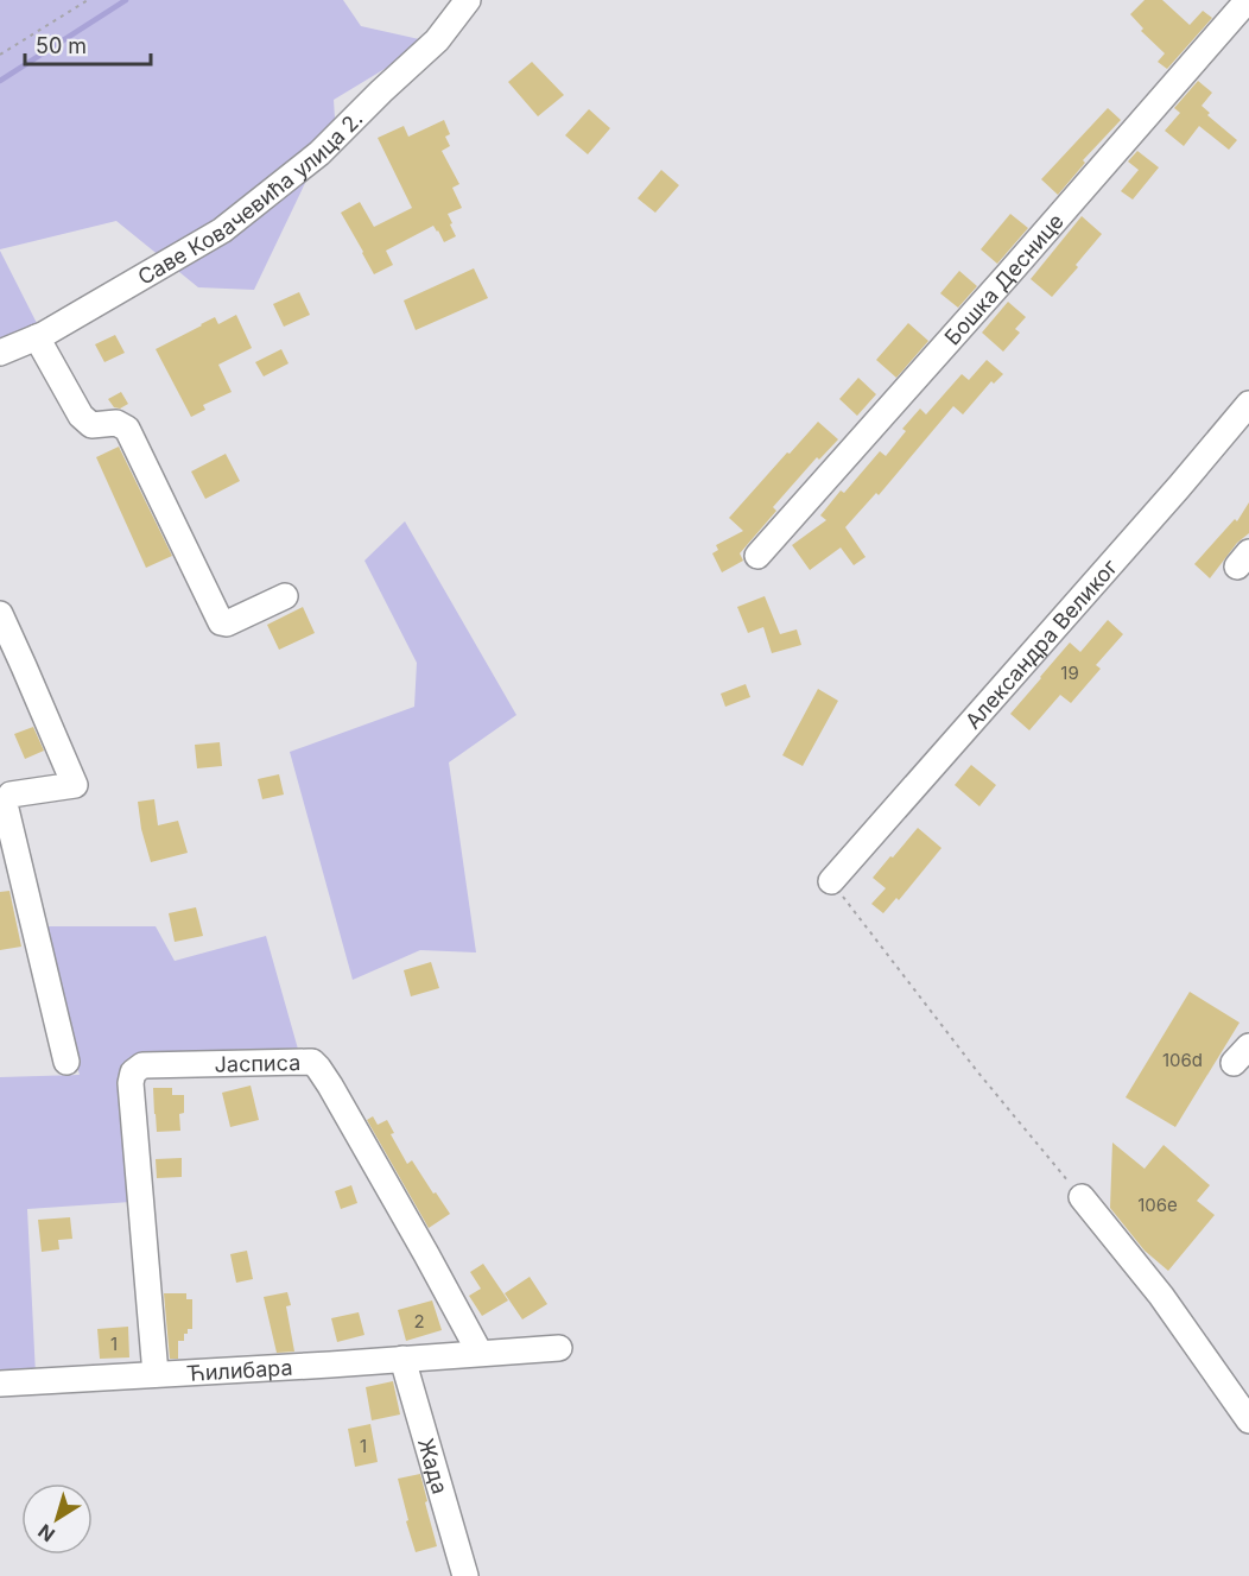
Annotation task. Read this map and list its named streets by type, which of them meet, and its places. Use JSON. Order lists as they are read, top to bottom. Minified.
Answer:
{"streets":{"street":["Саве Ковачевића улица 2.","Бошка Деснице","Александра Великог","Јасписа","Ћилибара","Жада"]},"crossings":[["Јасписа","Ћилибара"],["Ћилибара","Жада"]],"house_numbers":["19","106d","106e","2","1","1"],"scale_bar":"50 m","north":"bottom left"}
